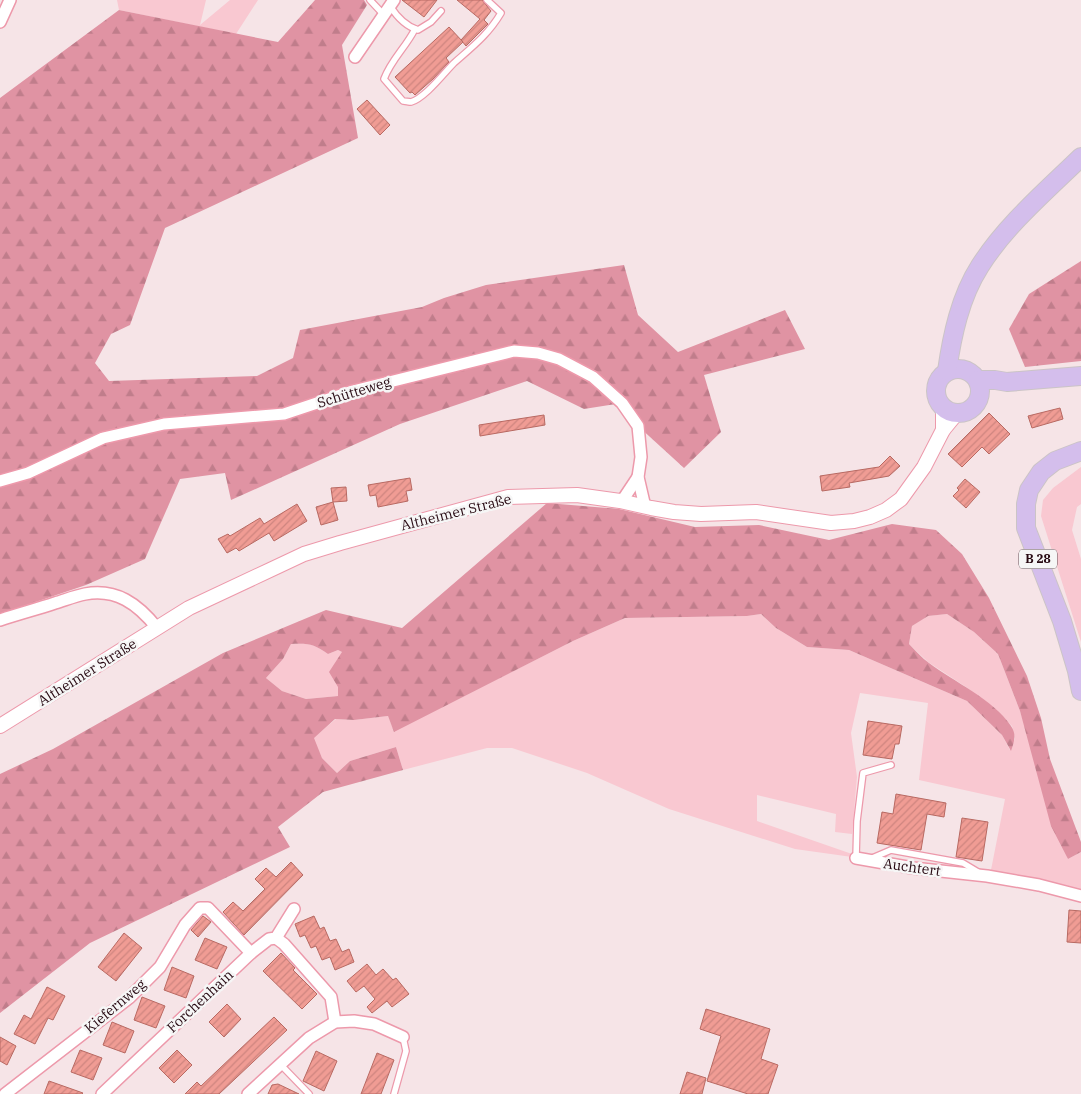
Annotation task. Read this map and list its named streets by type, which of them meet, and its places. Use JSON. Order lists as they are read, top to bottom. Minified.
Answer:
{"streets":{"main road":["B 28"],"street":["Schütteweg","Altheimer Straße","Auchtert","Forchenhain","Kiefernweg"]},"crossings":[["Schütteweg","Altheimer Straße"],["Forchenhain","Kiefernweg"]]}
